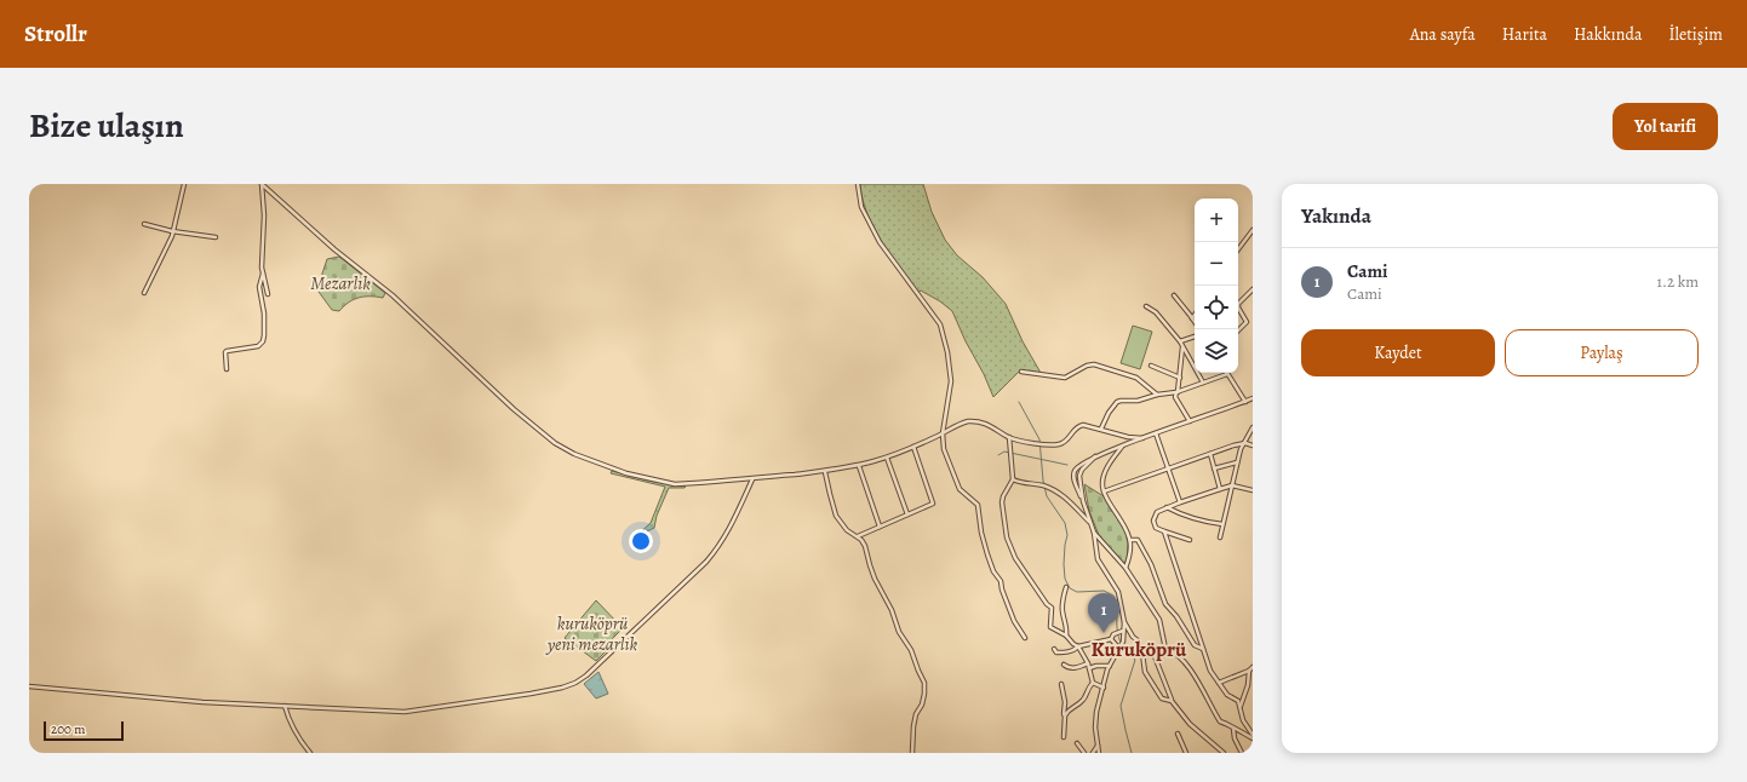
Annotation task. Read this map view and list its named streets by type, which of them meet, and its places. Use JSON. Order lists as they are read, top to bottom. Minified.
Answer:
{"districts":["Kuruköprü"],"parks":["Mezarlık","kuruköprü yeni mezarlık"],"scale_bar":"200 m","page":{"header":"Strollr","nav":["Ana sayfa","Harita","Hakkında","İletişim"],"title":"Bize ulaşın","buttons":["Yol tarifi",["Kaydet","Paylaş"]],"heading":"Yakında","map_buttons":["+","−"],"list":[{"mark":"1","name":"Cami","note":"Cami","value":"1.2 km"}],"pins":"1","scale":"200 m"}}
